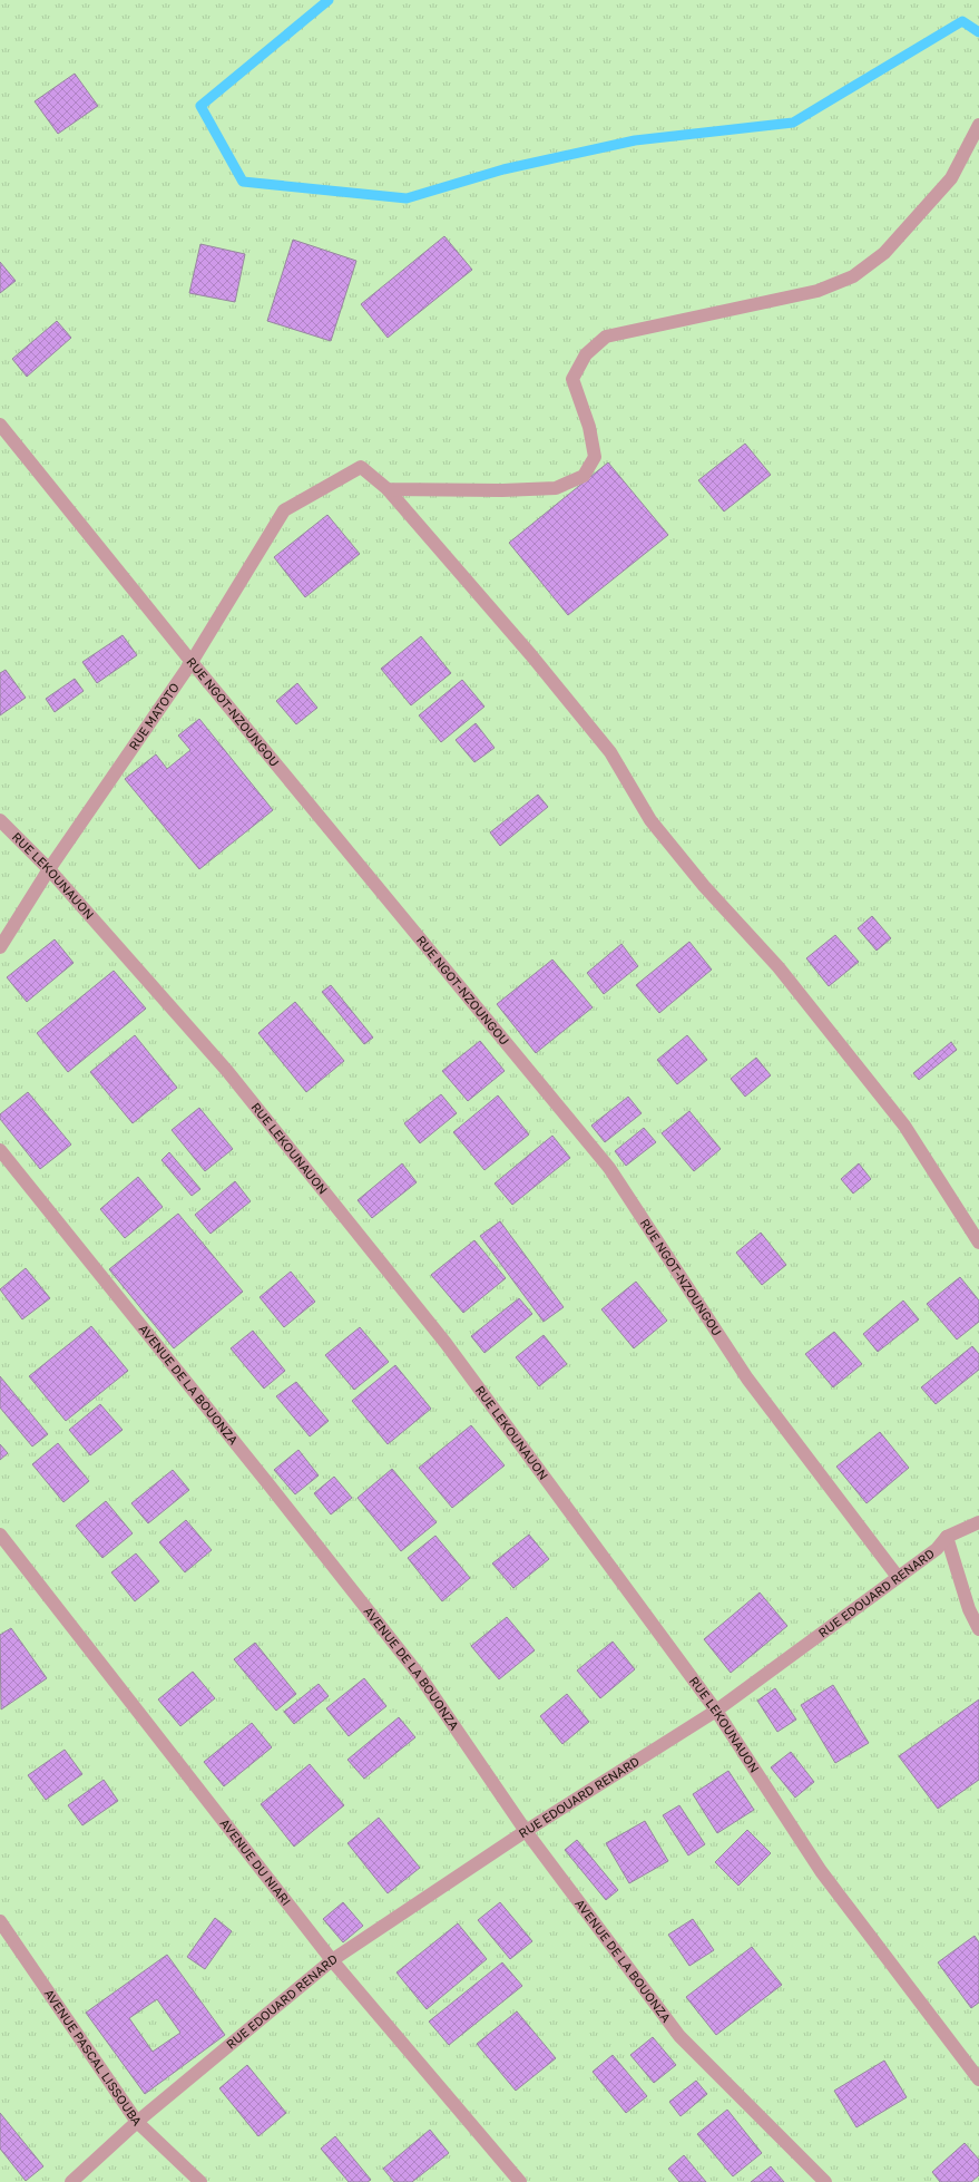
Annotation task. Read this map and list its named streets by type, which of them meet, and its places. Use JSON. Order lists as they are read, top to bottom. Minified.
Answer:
{"streets":{"street":["RUE NGOT-NZOUNGOU","RUE MATOTO","RUE LEKOUNAUON","AVENUE DE LA BOUONZA","RUE EDOUARD RENARD","AVENUE DU NIARI","AVENUE PASCAL LISSOUBA"]},"crossings":[["RUE NGOT-NZOUNGOU","RUE MATOTO"],["RUE NGOT-NZOUNGOU","RUE EDOUARD RENARD"],["RUE MATOTO","RUE LEKOUNAUON"],["RUE LEKOUNAUON","RUE EDOUARD RENARD"],["AVENUE DE LA BOUONZA","RUE EDOUARD RENARD"],["RUE EDOUARD RENARD","AVENUE DU NIARI"],["RUE EDOUARD RENARD","AVENUE PASCAL LISSOUBA"]]}
